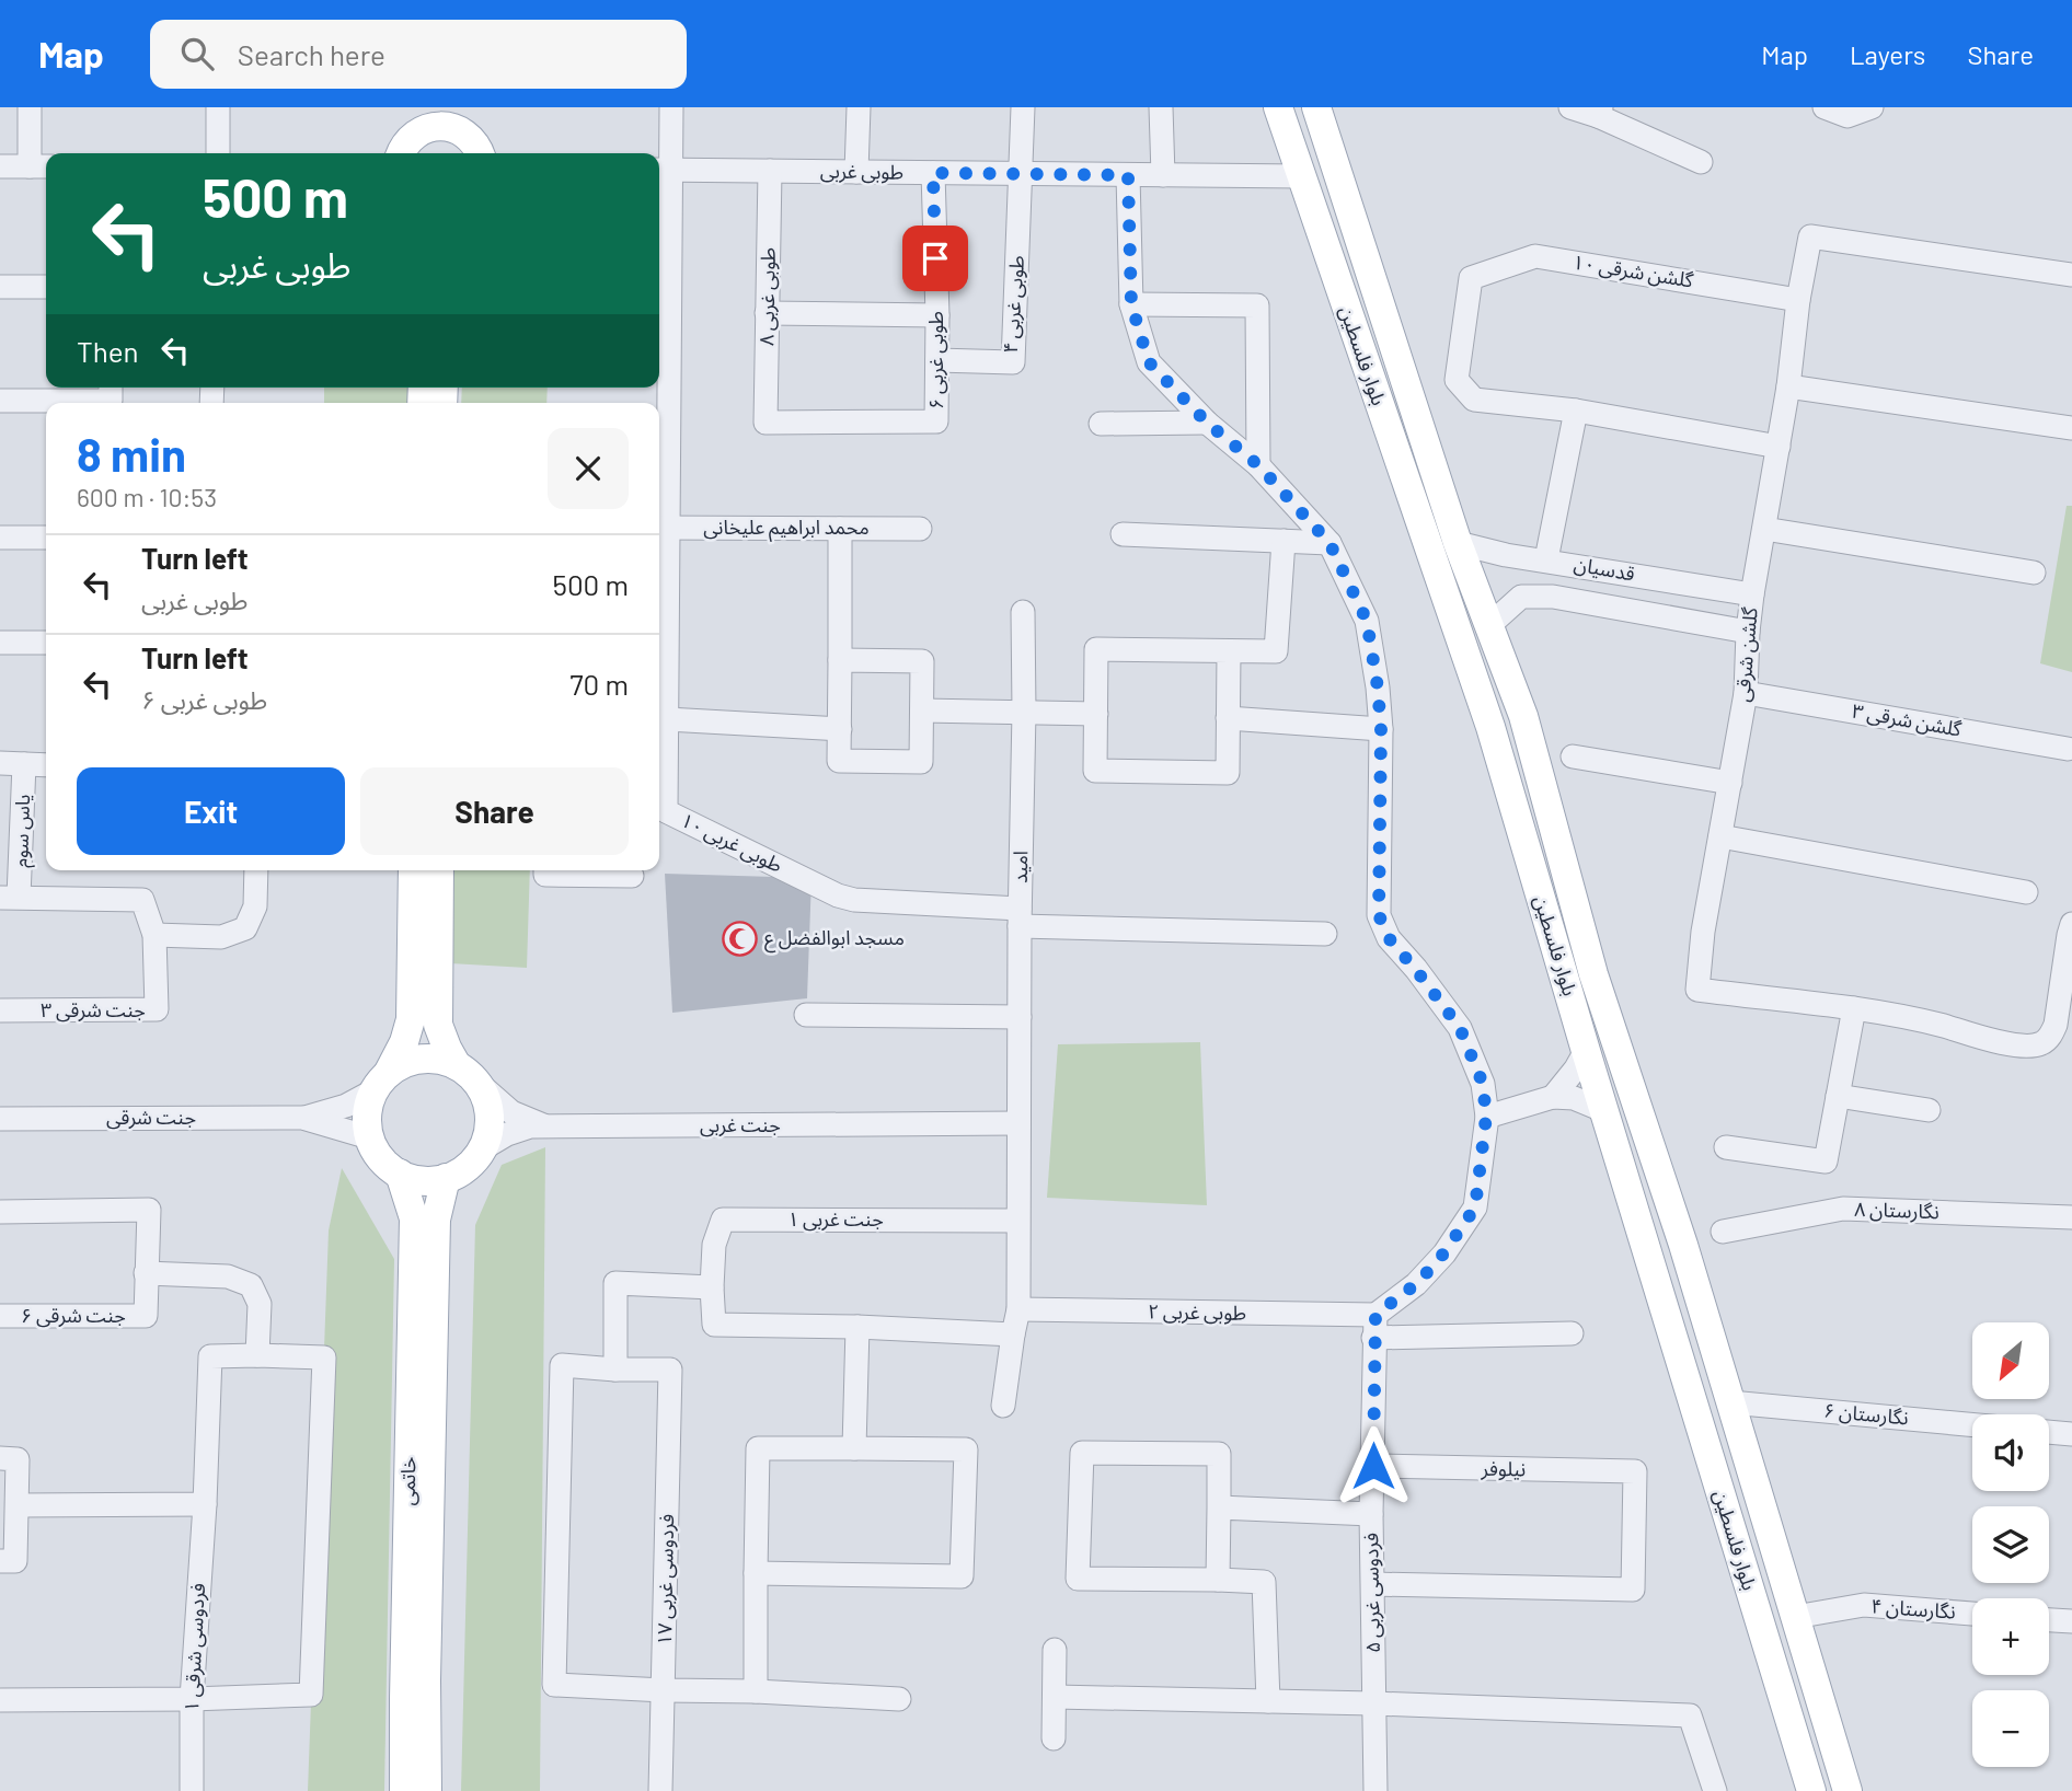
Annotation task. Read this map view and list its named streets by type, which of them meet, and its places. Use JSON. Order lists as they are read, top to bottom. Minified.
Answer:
{"streets":{"main road":["بلوار فلسطین","خاتمی"],"street":["طوبی غربی","گلشن شرقی ۱۰","طوبی غربی ۸","طوبی غربی ۴","طوبی غربی ۶","محمد ابراهیم علیخانی","قدسیان","گلشن شرقی","گلشن شرقی ۳","یاس سوم","طوبی غربی ۱۰","امید","جنت شرقی ۳","جنت شرقی","جنت غربی","نگارستان ۸","جنت غربی ۱","طوبی غربی ۲","جنت شرقی ۶","نگارستان ۶","نیلوفر","فردوسی غربی ۱۷","فردوسی غربی ۵","نگارستان ۴","فردوسی شرقی ۱"]},"crossings":[["طوبی غربی","طوبی غربی ۸"],["طوبی غربی","طوبی غربی ۴"],["طوبی غربی","بلوار فلسطین"],["طوبی غربی","طوبی غربی ۶"],["طوبی غربی","طوبی غربی ۱۰"],["گلشن شرقی ۱۰","گلشن شرقی"],["طوبی غربی ۸","طوبی غربی ۶"],["طوبی غربی ۴","طوبی غربی ۶"],["بلوار فلسطین","قدسیان"],["بلوار فلسطین","نگارستان ۶"],["بلوار فلسطین","نگارستان ۴"],["محمد ابراهیم علیخانی","طوبی غربی ۱۰"],["قدسیان","گلشن شرقی"],["گلشن شرقی","گلشن شرقی ۳"],["طوبی غربی ۱۰","امید"],["امید","جنت غربی"],["امید","جنت غربی ۱"],["امید","طوبی غربی ۲"],["جنت غربی","خاتمی"],["طوبی غربی ۲","فردوسی غربی ۵"],["نیلوفر","فردوسی غربی ۵"]],"places":{"mosque":["مسجد ابوالفضل ع"]},"north":"bottom left","page":{"header":"Map","search":"Search here","nav":["Map","Layers","Share"],"turn":["500 m","طوبی غربی"],"then":"Then","heading":["8 min","600 m · 10:53"],"list":[{"name":"Turn left","note":"طوبی غربی","value":"500 m"},{"name":"Turn left","note":"طوبی غربی ۶","value":"70 m"}],"buttons":["Exit","Share"],"map_buttons":["+","−"]}}
